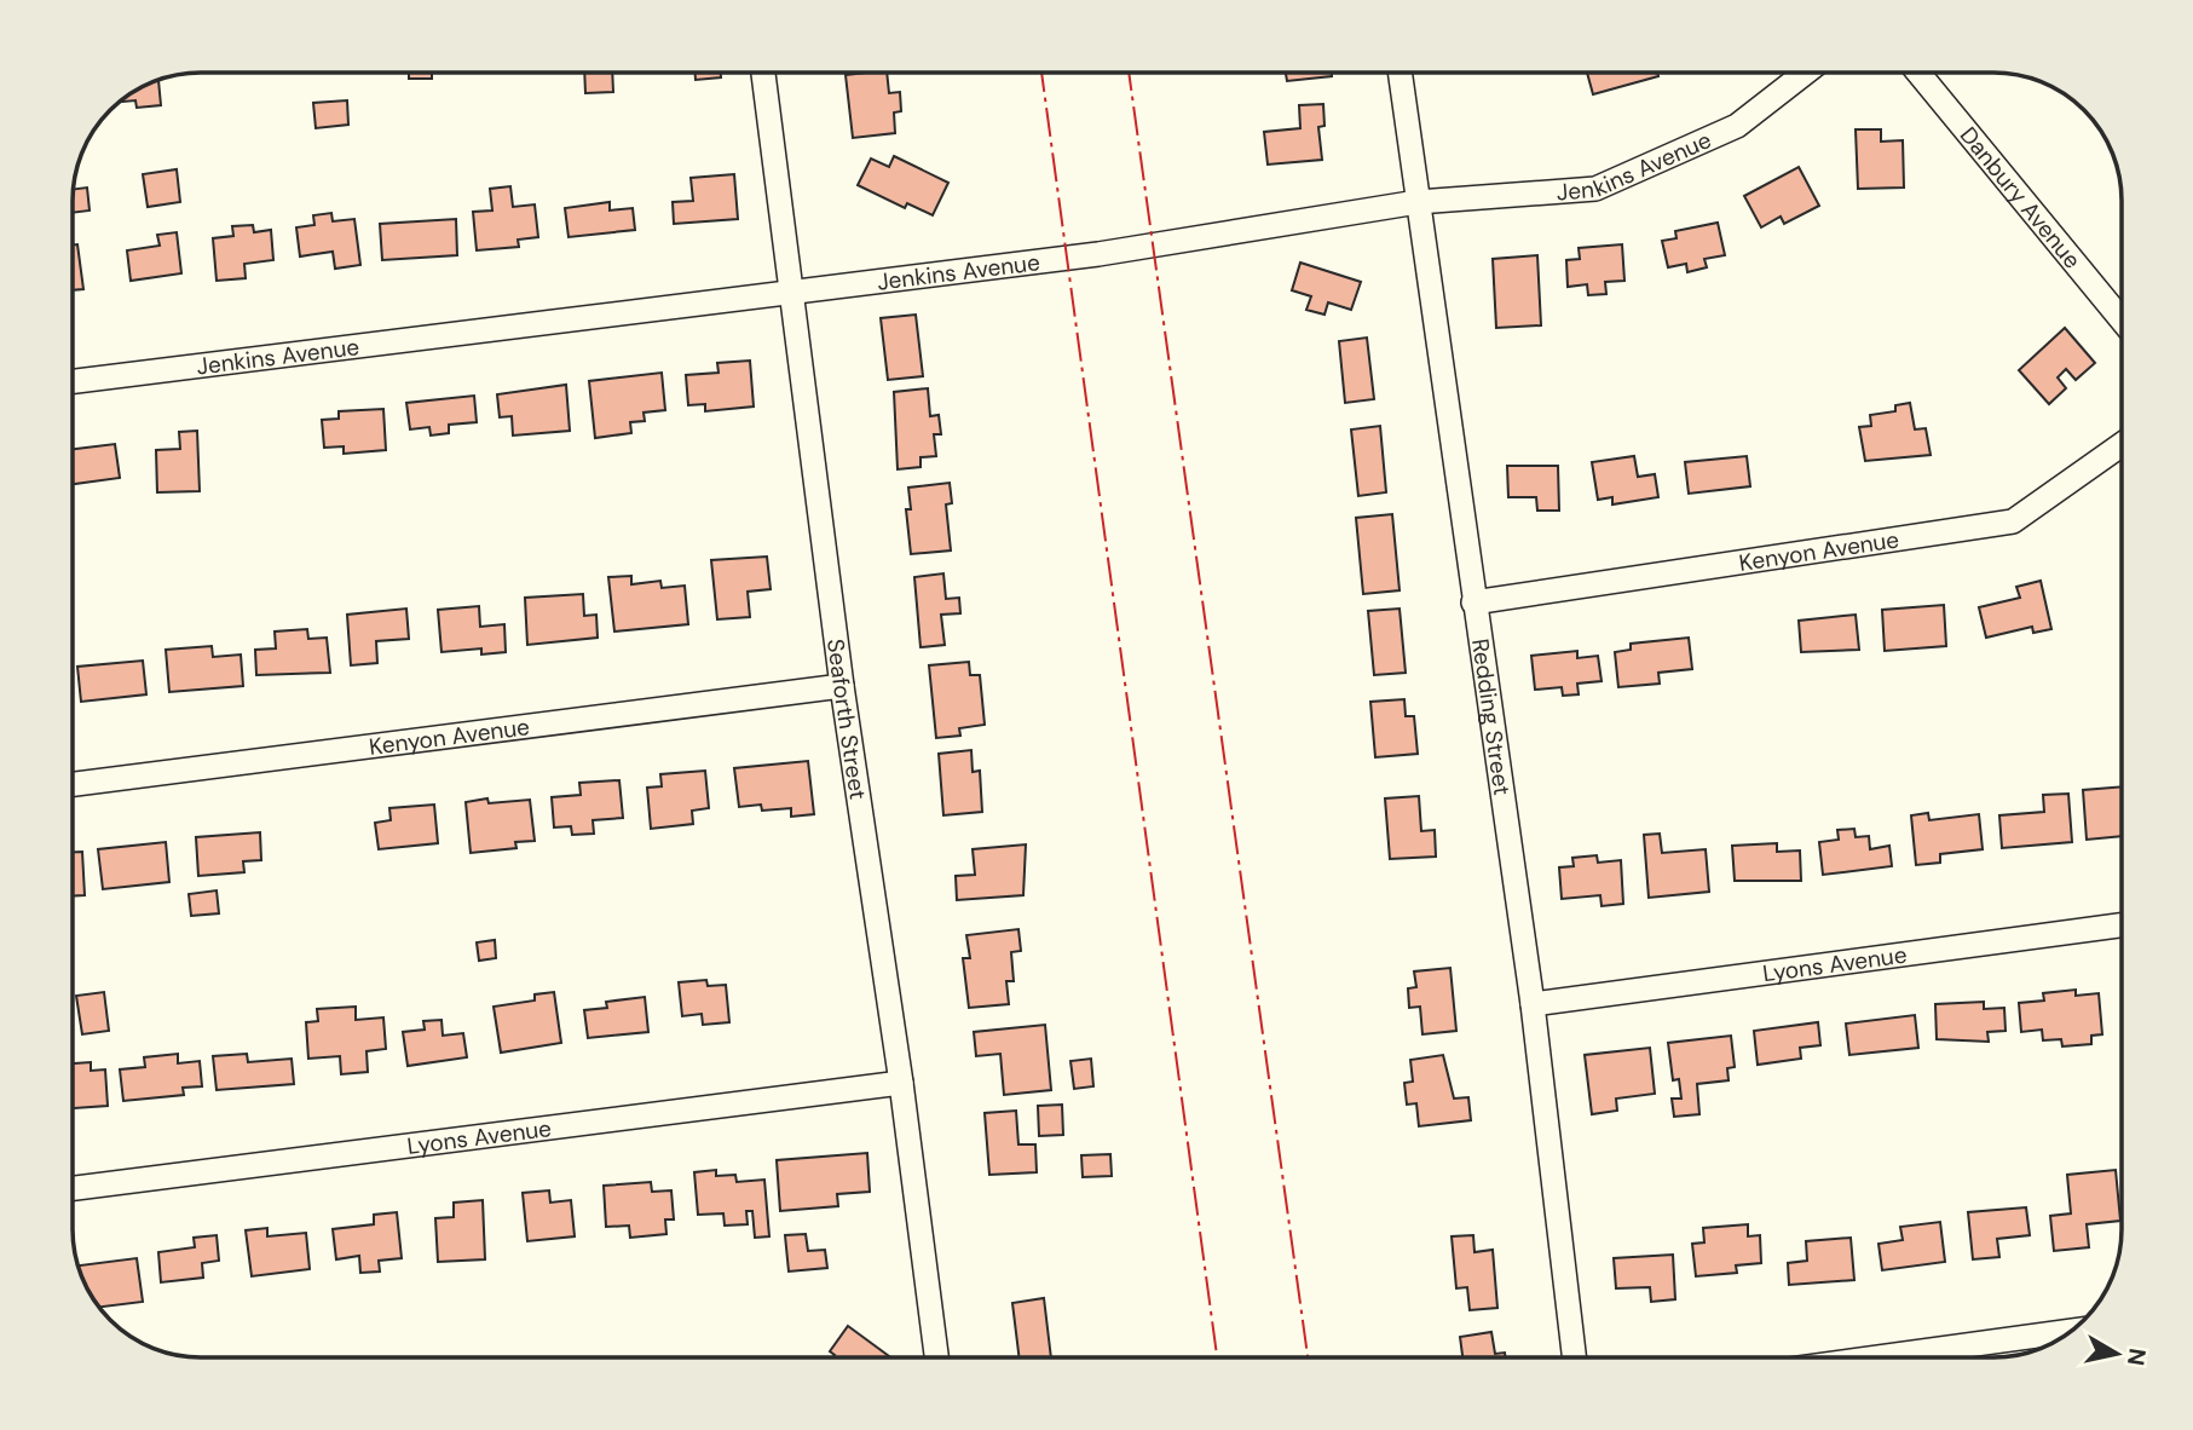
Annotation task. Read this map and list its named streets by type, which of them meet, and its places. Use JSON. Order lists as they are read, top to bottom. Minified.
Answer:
{"streets":{"street":["Jenkins Avenue","Danbury Avenue","Kenyon Avenue","Redding Street","Seaforth Street","Lyons Avenue"]},"crossings":[["Jenkins Avenue","Redding Street"],["Jenkins Avenue","Seaforth Street"],["Kenyon Avenue","Redding Street"],["Kenyon Avenue","Seaforth Street"],["Redding Street","Lyons Avenue"],["Seaforth Street","Lyons Avenue"]],"north":"right"}
